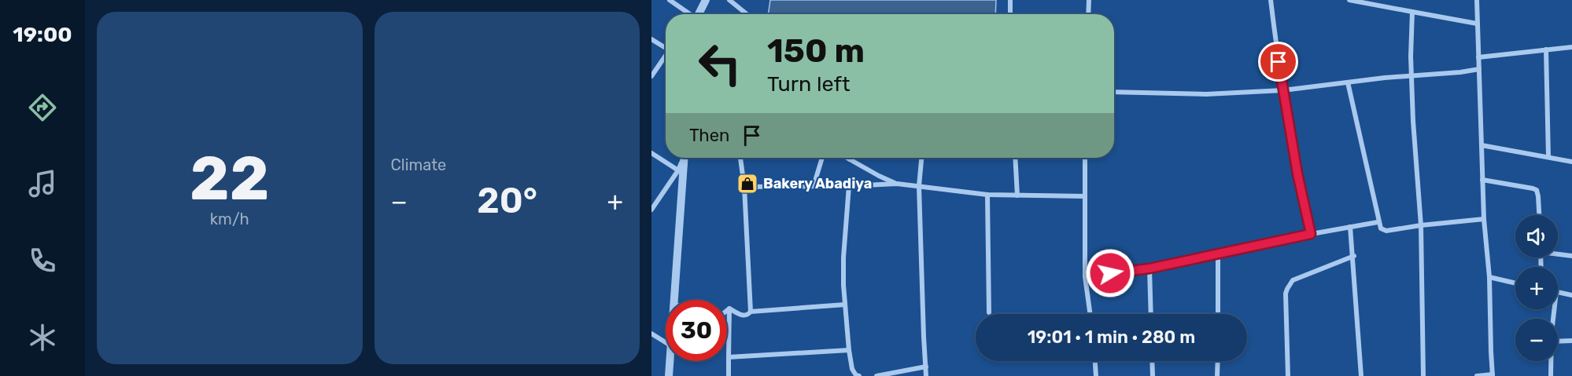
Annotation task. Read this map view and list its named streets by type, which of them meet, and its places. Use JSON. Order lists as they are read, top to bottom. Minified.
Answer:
{"places":{"shop":["Bakery Abadiya"]},"page":{"tabs":"19:00","tile":[["22","km/h"],"Climate"],"turn":["150 m","Turn left"],"then":"Then","heat":["−","20°","+"],"map_buttons":["+","−"],"limit":"30","trip":"19:01 · 1 min · 280 m"}}
